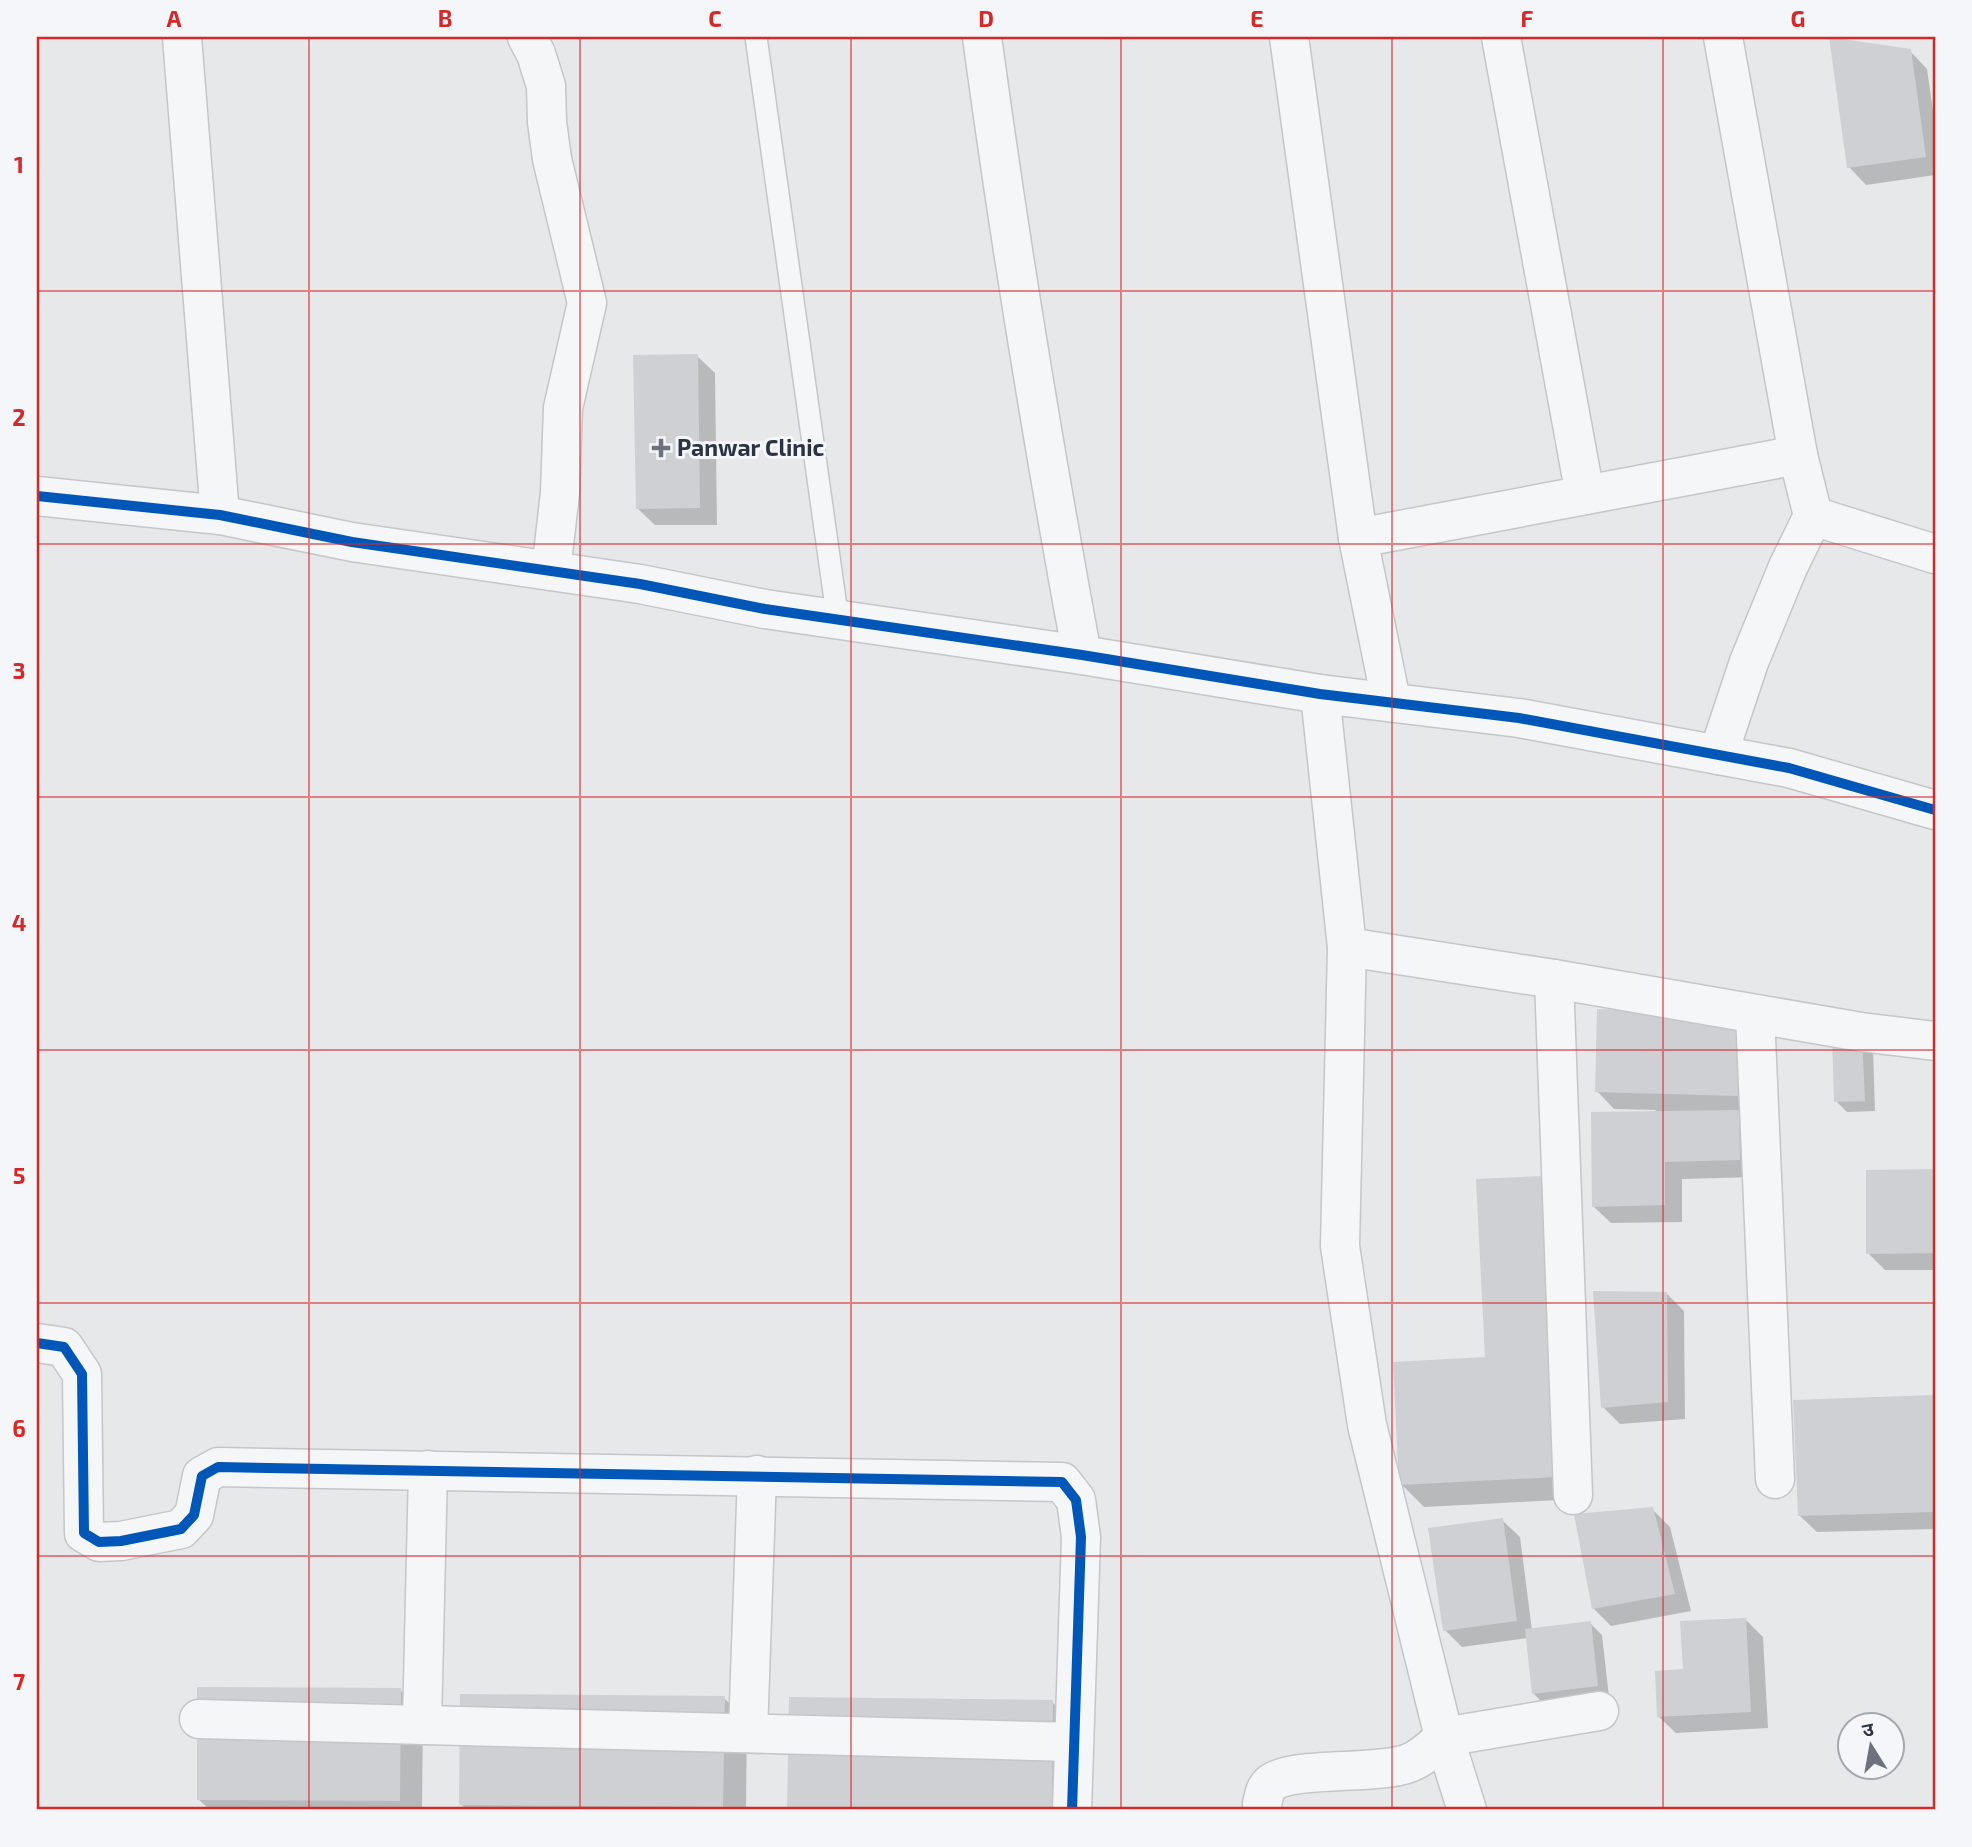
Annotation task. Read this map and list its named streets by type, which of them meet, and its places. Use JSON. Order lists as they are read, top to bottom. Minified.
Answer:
{"places":{"health":["Panwar Clinic"]},"north":"top","grid":{"columns":["A","B","C","D","E","F","G"],"rows":["1","2","3","4","5","6","7"]}}
